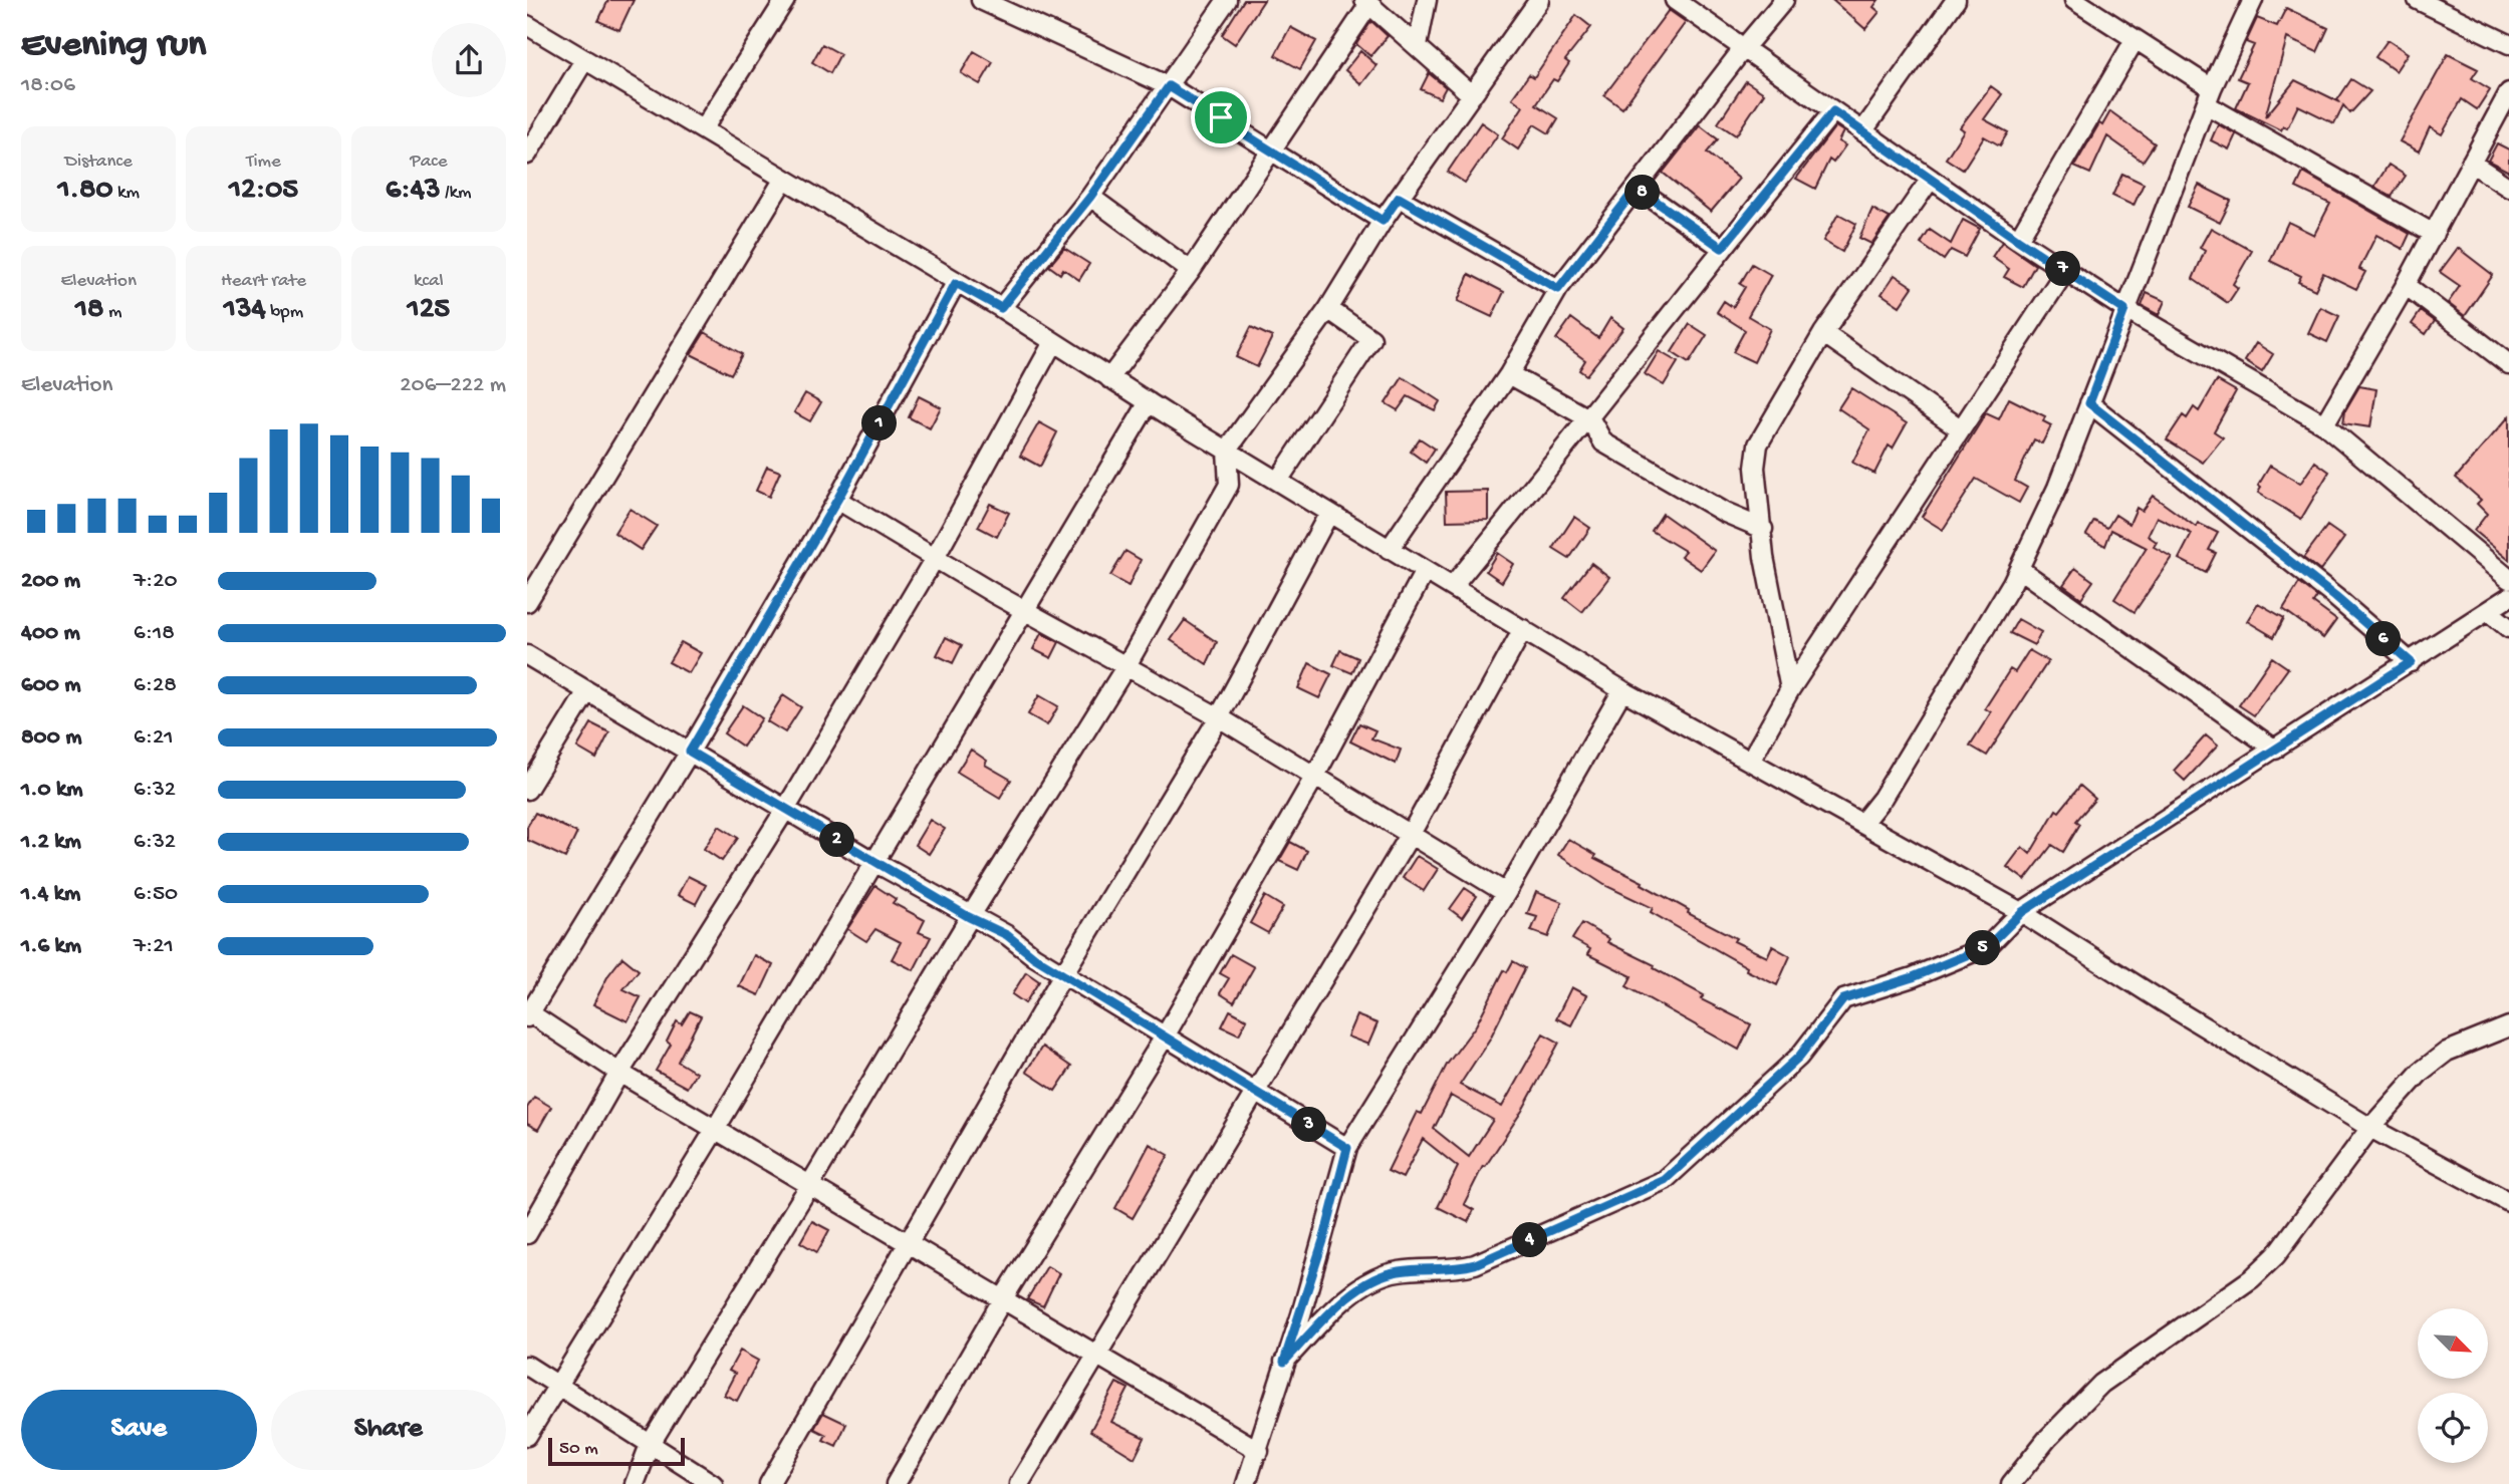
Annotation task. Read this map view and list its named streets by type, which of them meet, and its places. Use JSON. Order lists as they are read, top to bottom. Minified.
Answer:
{"scale_bar":"50 m","north":"bottom right","page":{"heading":["Evening run","18:06"],"stats":[["Distance","1.80 km"],["Time","12:05"],["Pace","6:43 /km"],["Elevation","18 m"],["Heart rate","134 bpm"],["kcal","125"]],"pins":["8","7","1","6","2","5","3","4"],"chart":["Elevation","206–222 m"],"list":[{"name":"200 m","note":"7:20"},{"name":"400 m","note":"6:18"},{"name":"600 m","note":"6:28"},{"name":"800 m","note":"6:21"},{"name":"1.0 km","note":"6:32"},{"name":"1.2 km","note":"6:32"},{"name":"1.4 km","note":"6:50"},{"name":"1.6 km","note":"7:21"}],"buttons":["Save","Share"],"scale":"50 m"}}
